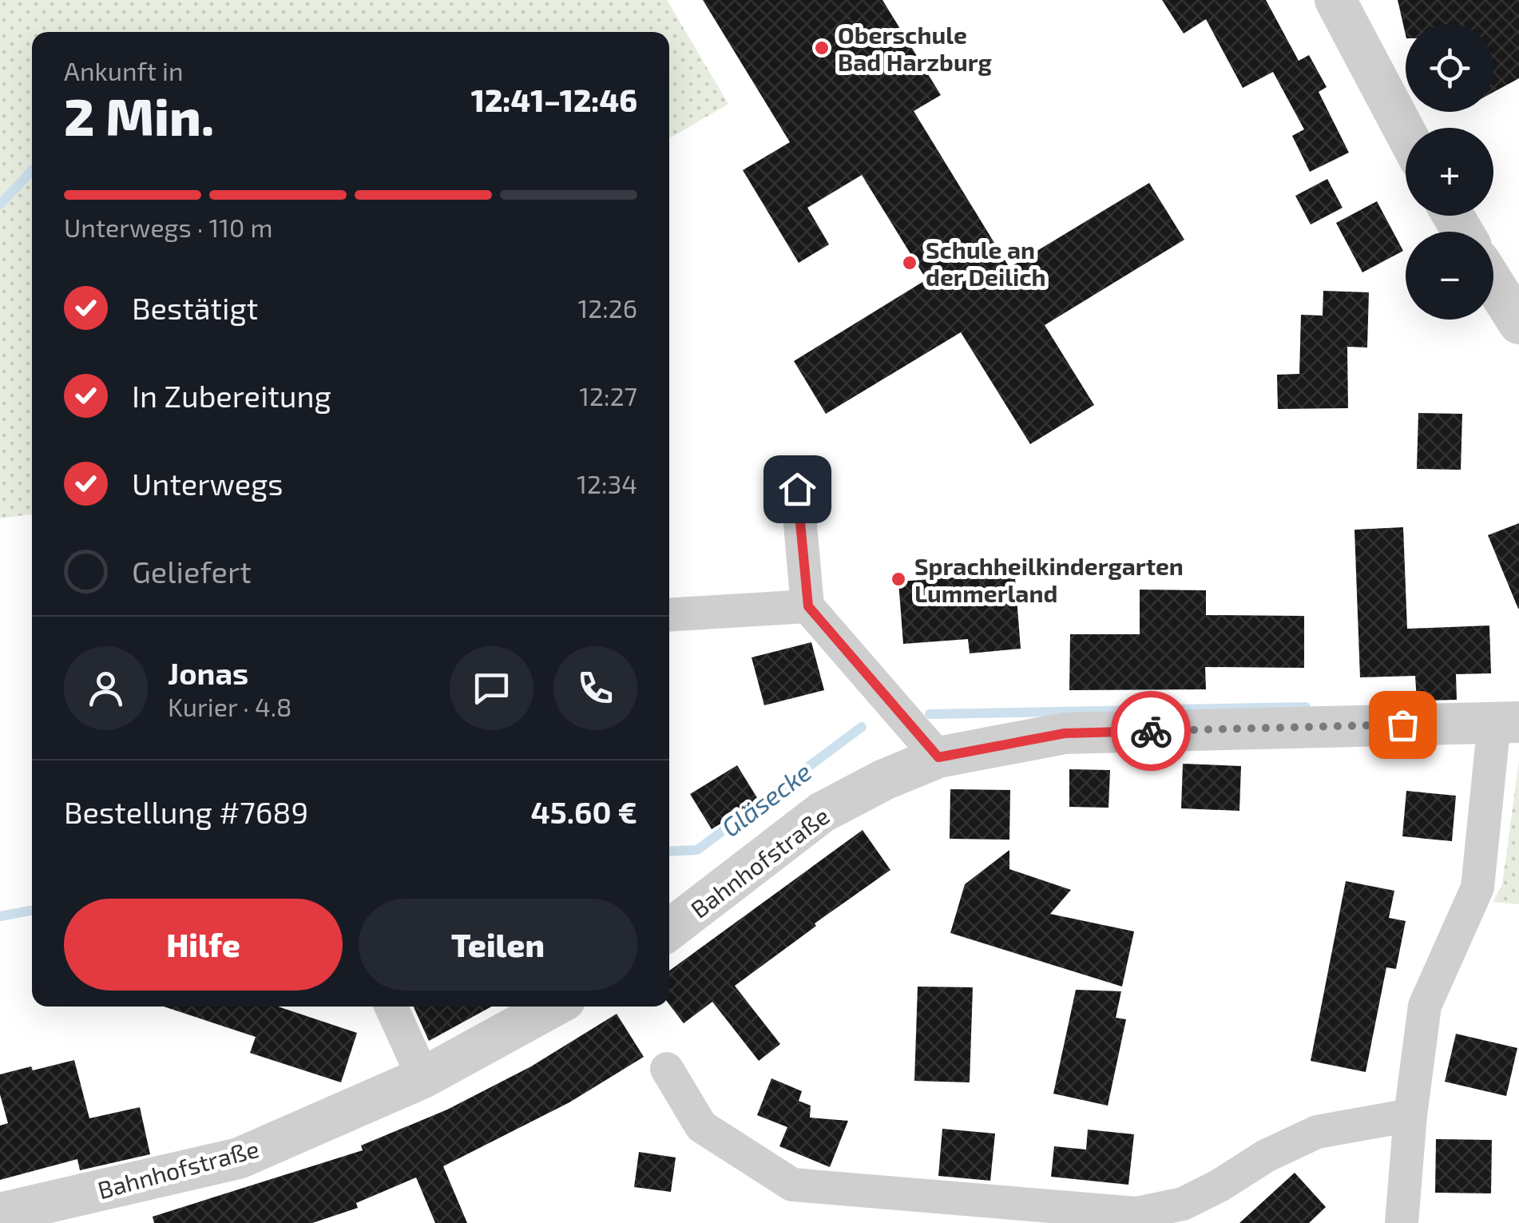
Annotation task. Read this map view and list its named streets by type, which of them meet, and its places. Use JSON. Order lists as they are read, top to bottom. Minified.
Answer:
{"streets":{"street":["Bahnhofstraße"]},"water":["Gläsecke"],"places":["Oberschule Bad Harzburg","Schule an der Deilich","Sprachheilkindergarten Lummerland"],"page":{"map_buttons":["+","−"],"heading":["2 Min.","Ankunft in","12:41–12:46"],"panel":["Jonas","Kurier · 4.8","Bestellung #7689","45.60 €"],"bar":"Unterwegs · 110 m","list":[["Bestätigt","12:26"],["In Zubereitung","12:27"],["Unterwegs","12:34"],"Geliefert"],"buttons":["Hilfe","Teilen"]}}
